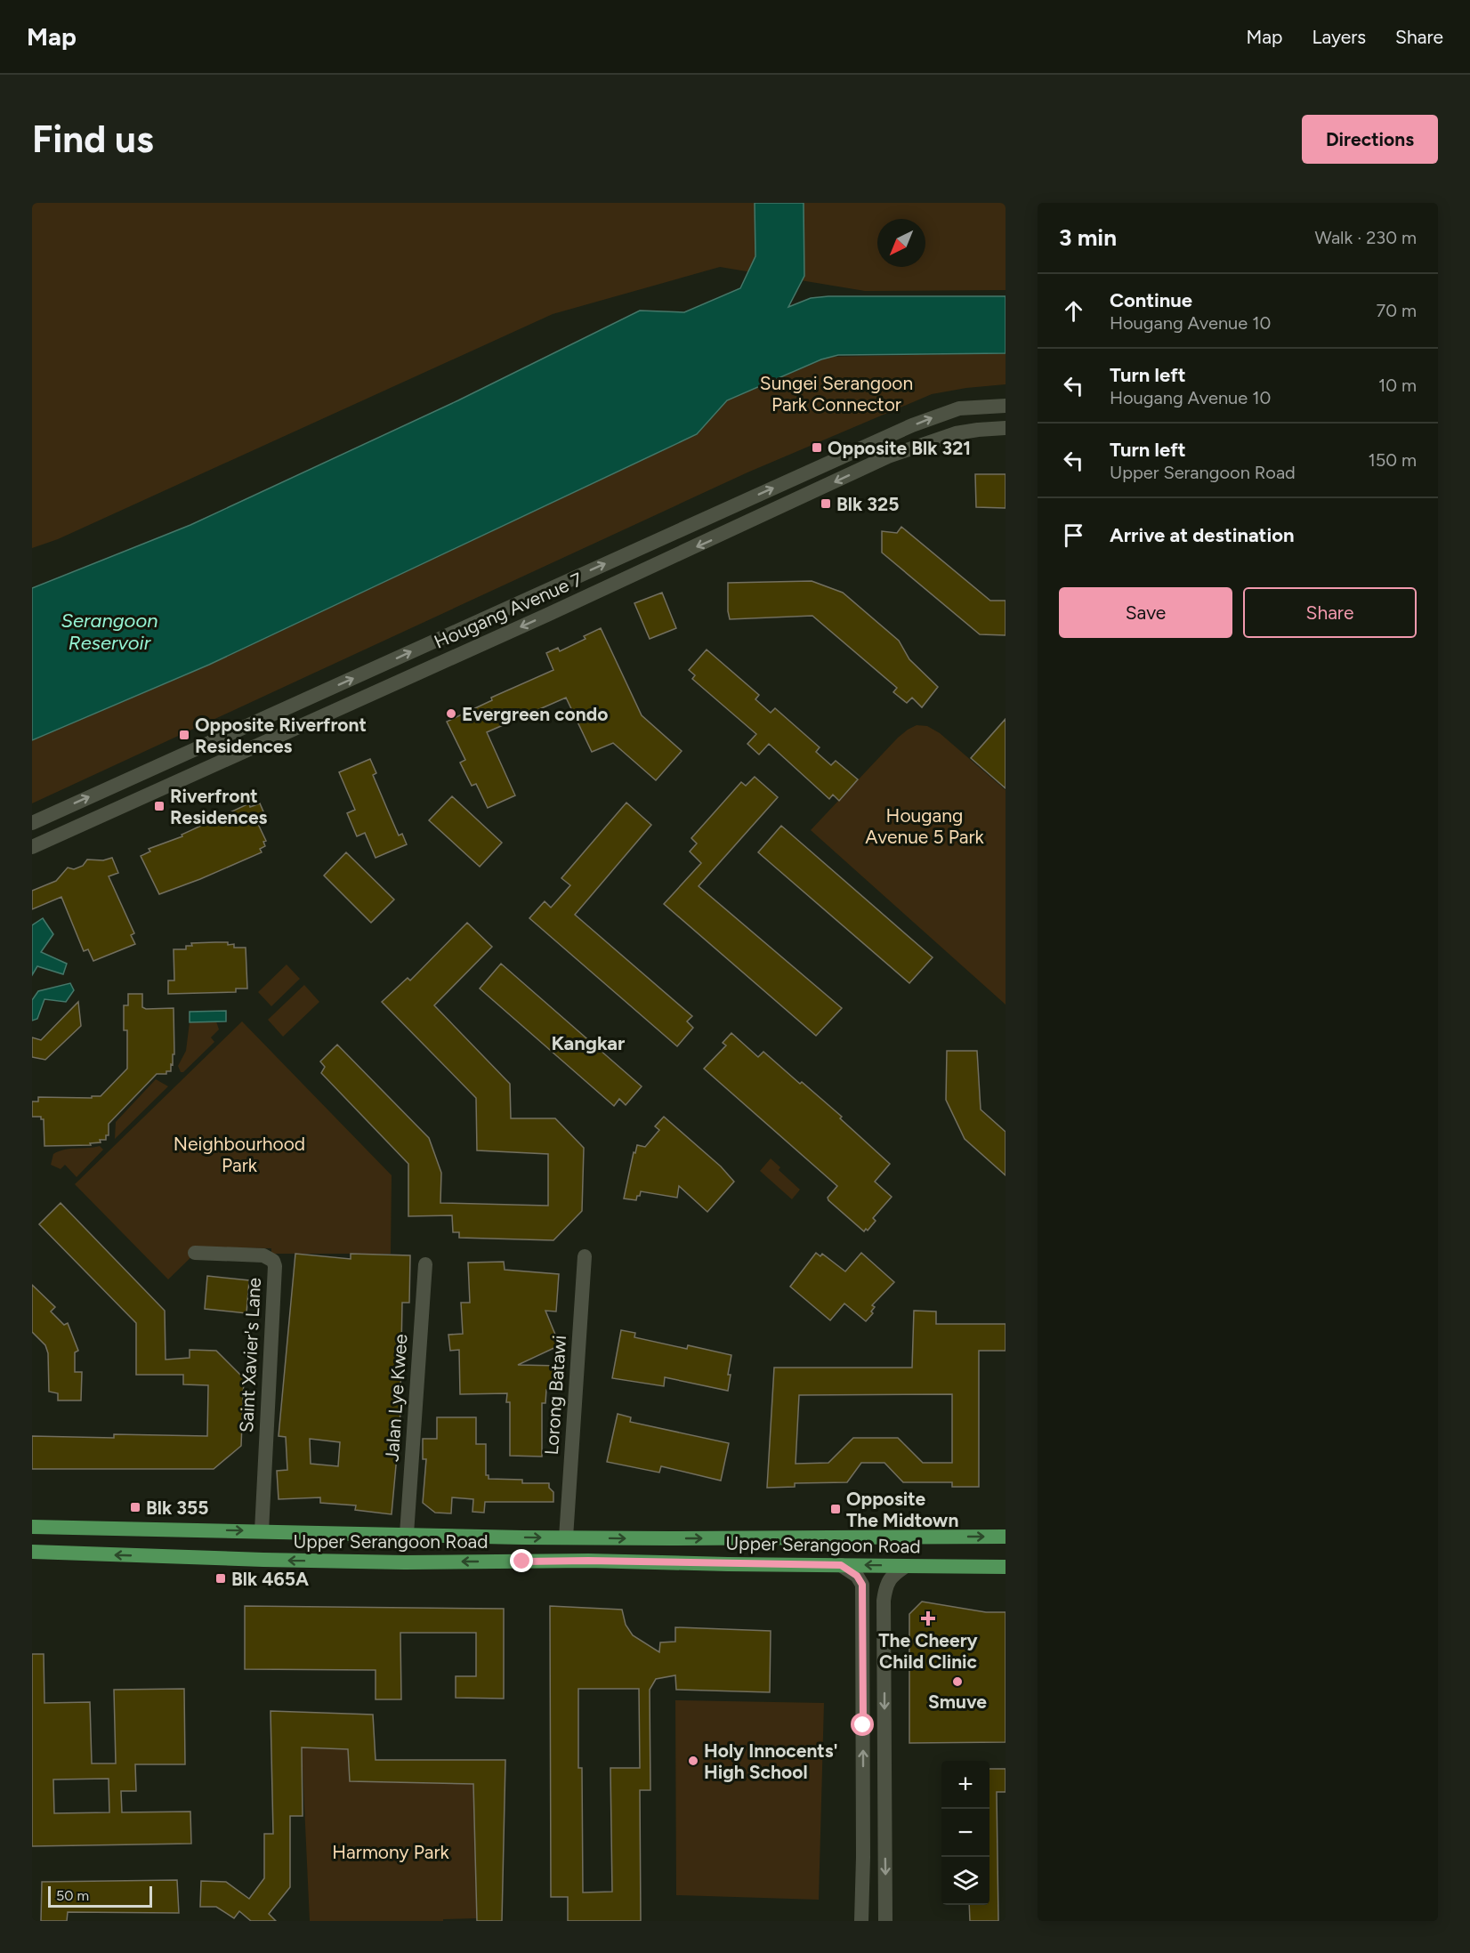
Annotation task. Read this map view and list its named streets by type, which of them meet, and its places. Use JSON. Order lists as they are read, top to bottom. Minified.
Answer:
{"streets":{"main road":["Hougang Avenue 7","Saint Xavier's Lane","Lorong Batawi","Jalan Lye Kwee","Upper Serangoon Road"]},"crossings":[["Saint Xavier's Lane","Upper Serangoon Road"],["Lorong Batawi","Upper Serangoon Road"],["Jalan Lye Kwee","Upper Serangoon Road"]],"districts":["Kangkar"],"water":["Serangoon Reservoir"],"parks":["Sungei Serangoon Park Connector","Hougang Avenue 5 Park","Neighbourhood Park","Harmony Park"],"places":{"transit":["Opposite Blk 321","Blk 325","Opposite Riverfront Residences","Riverfront Residences","Blk 355","Opposite The Midtown","Blk 465A"],"other":["Evergreen condo","Smuve","Holy Innocents' High School"],"health":["The Cheery Child Clinic"]},"scale_bar":"50 m","north":"bottom left","page":{"header":"Map","nav":["Map","Layers","Share"],"buttons":["Directions",["Save","Share"]],"title":"Find us","heading":["3 min","Walk · 230 m"],"list":[["Continue","Hougang Avenue 10","70 m"],["Turn left","Hougang Avenue 10","10 m"],["Turn left","Upper Serangoon Road","150 m"],"Arrive at destination"],"map_buttons":["+","−"],"scale":"50 m"}}
